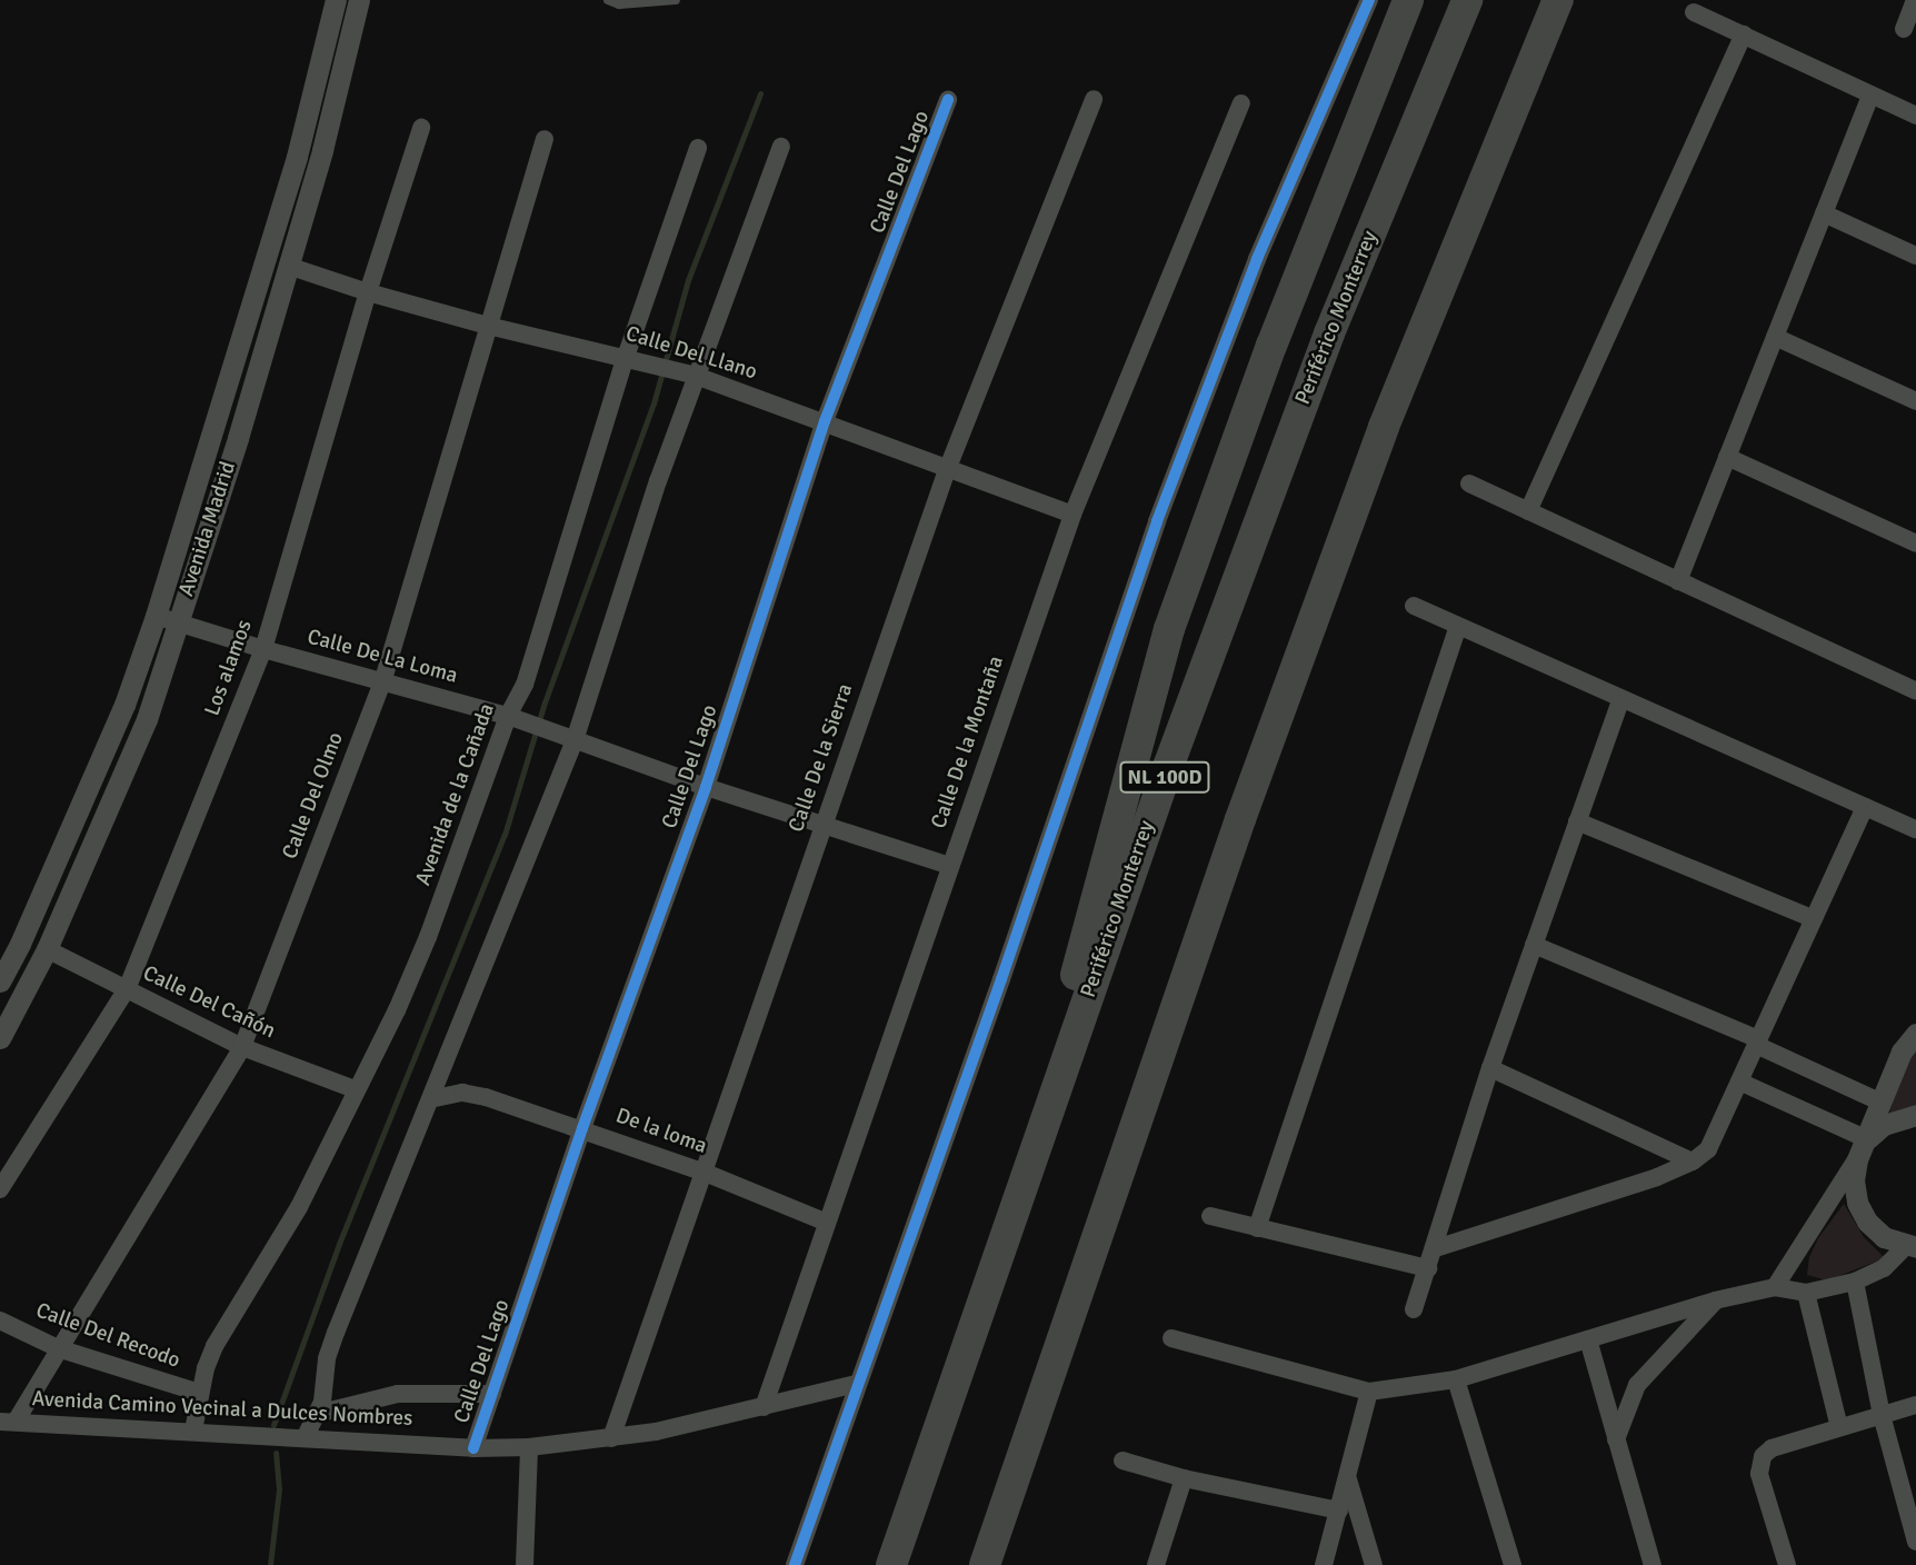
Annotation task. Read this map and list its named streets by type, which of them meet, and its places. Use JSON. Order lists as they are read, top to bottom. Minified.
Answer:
{"streets":{"highway":["Periférico Monterrey","NL 100D"],"street":["Calle Del Lago","Calle Del Llano","Avenida Madrid","Calle De La Loma","Los alamos","Calle De la Montaña","Calle De la Sierra","Avenida de la Cañada","Calle Del Olmo","Calle Del Cañón","De la loma","Calle Del Recodo","Avenida Camino Vecinal a Dulces Nombres"]},"crossings":[["Calle Del Lago","Calle Del Llano"],["Calle Del Lago","Calle De La Loma"],["Calle Del Lago","De la loma"],["Calle Del Lago","Avenida Camino Vecinal a Dulces Nombres"],["Calle Del Llano","Avenida Madrid"],["Calle Del Llano","Los alamos"],["Calle Del Llano","Calle De la Montaña"],["Calle Del Llano","Calle De la Sierra"],["Calle Del Llano","Avenida de la Cañada"],["Calle Del Llano","Calle Del Olmo"],["Avenida Madrid","Calle De La Loma"],["Avenida Madrid","Calle Del Cañón"],["Calle De La Loma","Los alamos"],["Calle De La Loma","Calle De la Montaña"],["Calle De La Loma","Calle De la Sierra"],["Calle De La Loma","Avenida de la Cañada"],["Calle De La Loma","Calle Del Olmo"],["Los alamos","Calle Del Cañón"],["Calle De la Montaña","De la loma"],["Calle De la Montaña","Avenida Camino Vecinal a Dulces Nombres"],["Calle De la Sierra","De la loma"],["Calle De la Sierra","Avenida Camino Vecinal a Dulces Nombres"],["Avenida de la Cañada","Calle Del Cañón"],["Avenida de la Cañada","Calle Del Recodo"],["Avenida de la Cañada","Avenida Camino Vecinal a Dulces Nombres"],["Calle Del Olmo","Calle Del Cañón"],["Calle Del Olmo","Calle Del Recodo"],["Calle Del Olmo","Avenida Camino Vecinal a Dulces Nombres"]]}
